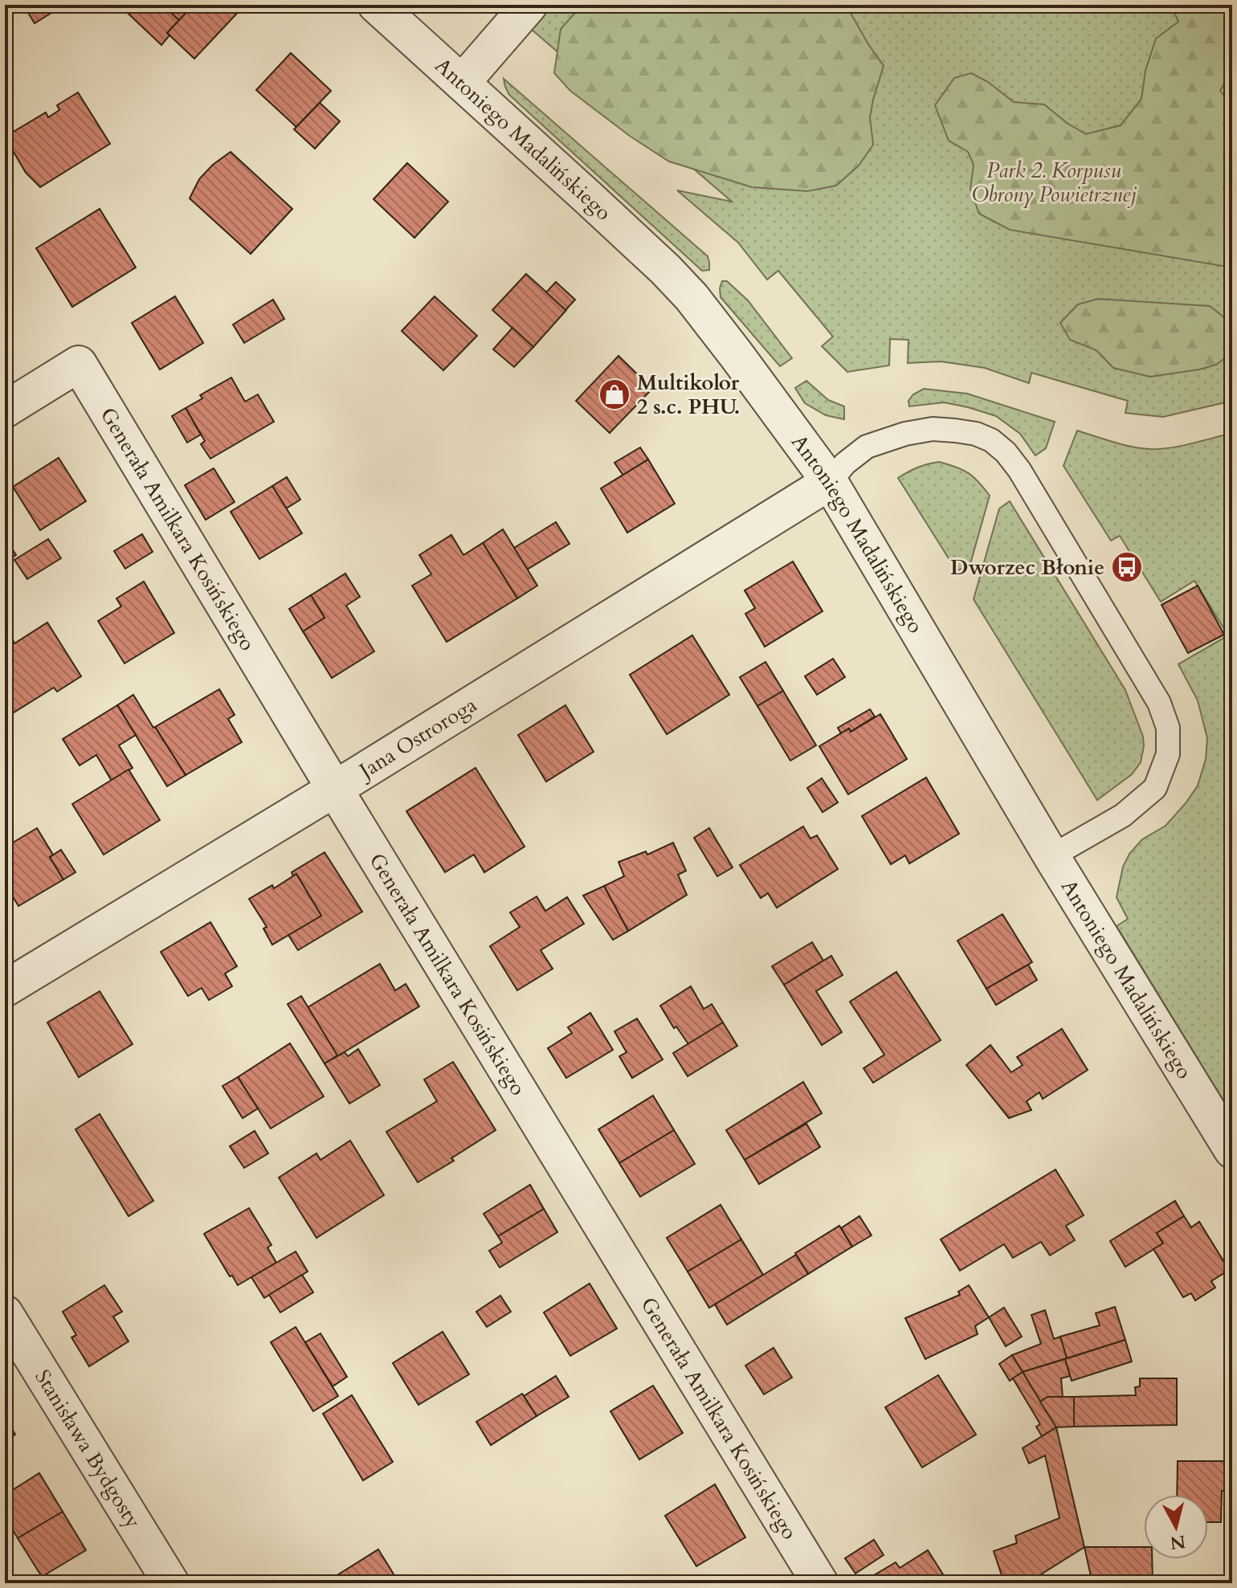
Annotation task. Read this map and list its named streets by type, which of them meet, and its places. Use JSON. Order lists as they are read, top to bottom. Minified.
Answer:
{"streets":{"street":["Antoniego Madalińskiego","Generała Amilkara Kosińskiego","Jana Ostroroga","Stanisława Bydgosty"]},"crossings":[["Antoniego Madalińskiego","Jana Ostroroga"],["Generała Amilkara Kosińskiego","Jana Ostroroga"]],"parks":["Park 2. Korpusu Obrony Powietrznej"],"places":{"shop":["Multikolor 2 s.c. PHU."],"bus stop":["Dworzec Błonie"]},"north":"bottom"}
